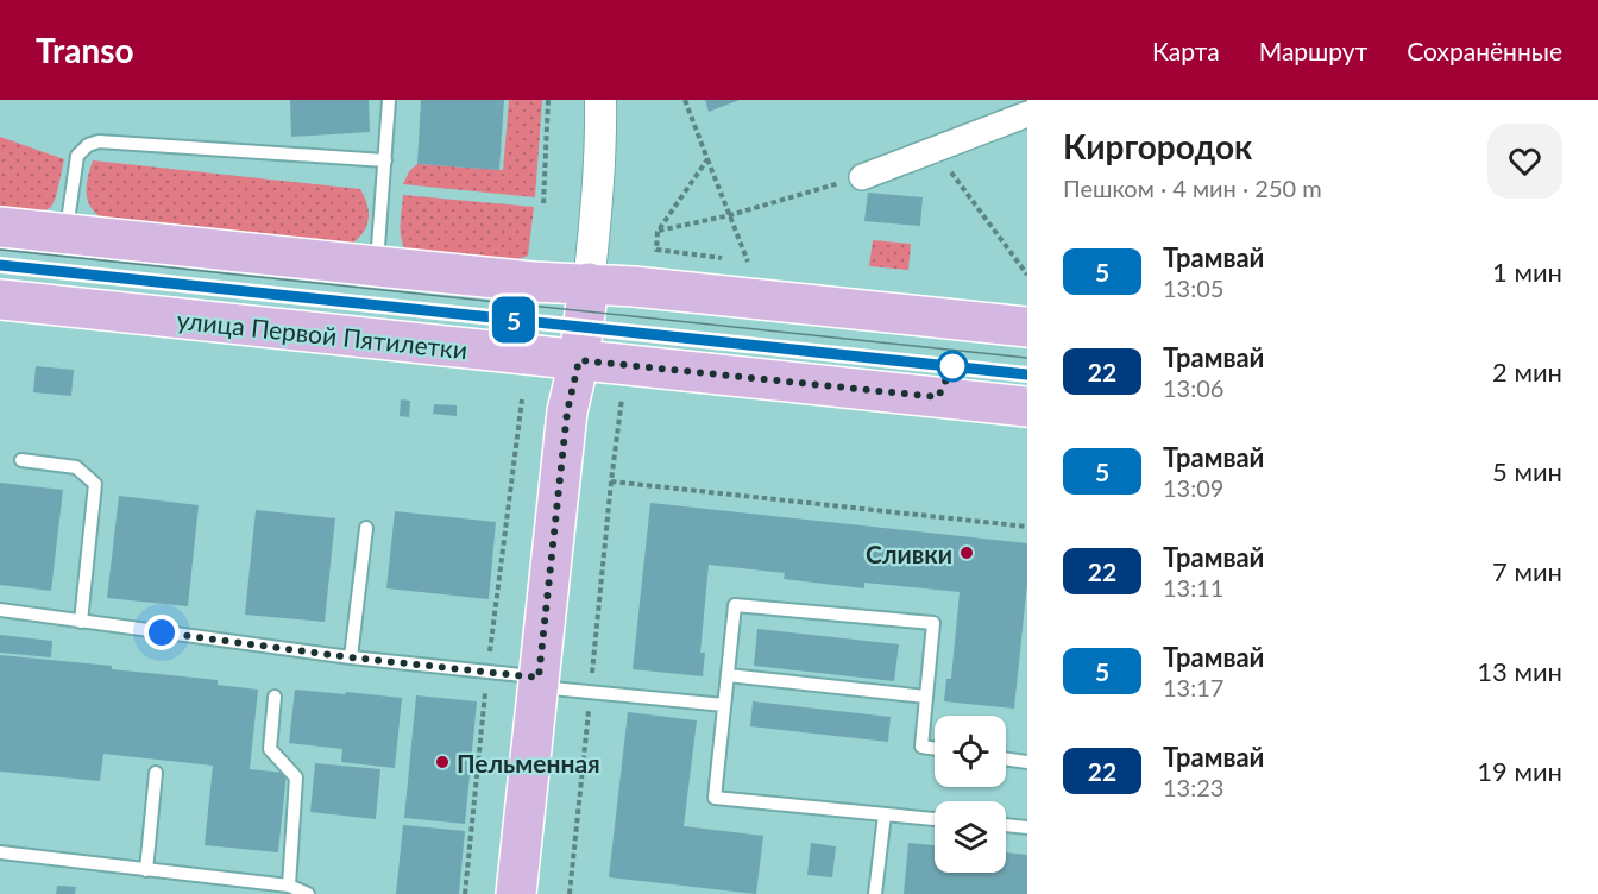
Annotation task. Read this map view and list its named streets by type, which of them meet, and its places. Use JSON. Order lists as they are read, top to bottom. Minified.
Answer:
{"streets":{"main road":["улица Первой Пятилетки"]},"places":["Сливки","Пельменная"],"lines":["tram line 5"],"page":{"header":"Transo","nav":["Карта","Маршрут","Сохранённые"],"on_map":"5","heading":["Киргородок","Пешком · 4 мин · 250 m"],"list":[{"mark":"5","name":"Трамвай","note":"13:05","value":"1 мин"},{"mark":"22","name":"Трамвай","note":"13:06","value":"2 мин"},{"mark":"5","name":"Трамвай","note":"13:09","value":"5 мин"},{"mark":"22","name":"Трамвай","note":"13:11","value":"7 мин"},{"mark":"5","name":"Трамвай","note":"13:17","value":"13 мин"},{"mark":"22","name":"Трамвай","note":"13:23","value":"19 мин"}]}}
